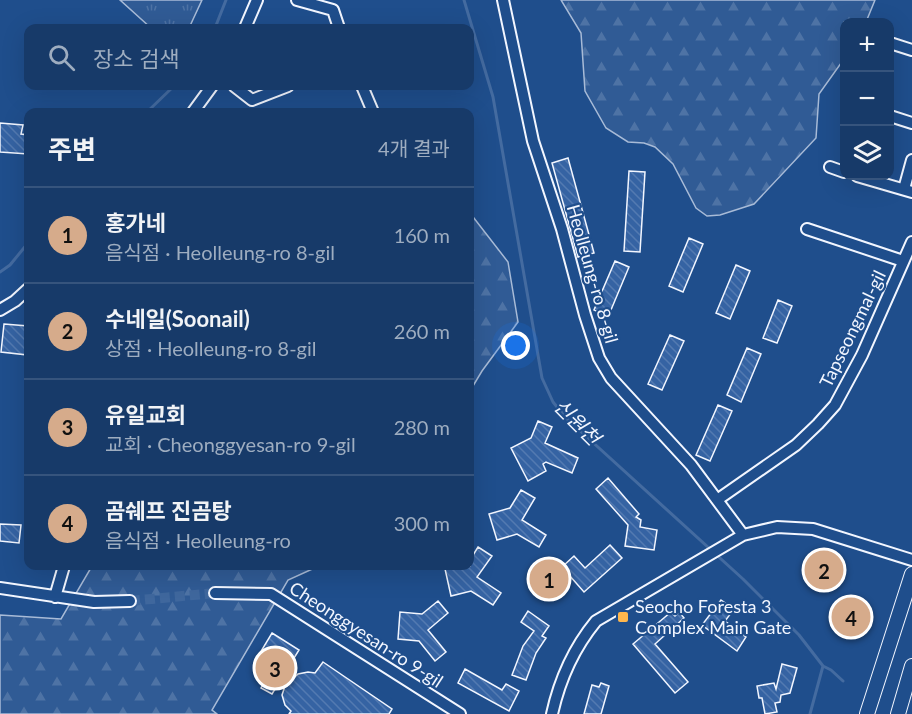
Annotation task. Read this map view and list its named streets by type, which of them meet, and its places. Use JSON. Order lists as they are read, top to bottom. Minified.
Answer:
{"streets":{"street":["Heolleung-ro 8-gil","Tapseongmal-gil","Cheonggyesan-ro 9-gil"]},"crossings":[["Heolleung-ro 8-gil","Tapseongmal-gil"]],"water":["신원천"],"places":{"transit":["Seocho Foresta 3 Complex Main Gate"]},"page":{"map_buttons":["+","−"],"search":"장소 검색","heading":["주변","4개 결과"],"list":[{"mark":"1","name":"홍가네","note":"음식점 · Heolleung-ro 8-gil","value":"160 m"},{"mark":"2","name":"수네일(Soonail)","note":"상점 · Heolleung-ro 8-gil","value":"260 m"},{"mark":"3","name":"유일교회","note":"교회 · Cheonggyesan-ro 9-gil","value":"280 m"},{"mark":"4","name":"곰쉐프 진곰탕","note":"음식점 · Heolleung-ro","value":"300 m"}],"pins":["2","1","4","3"]}}
